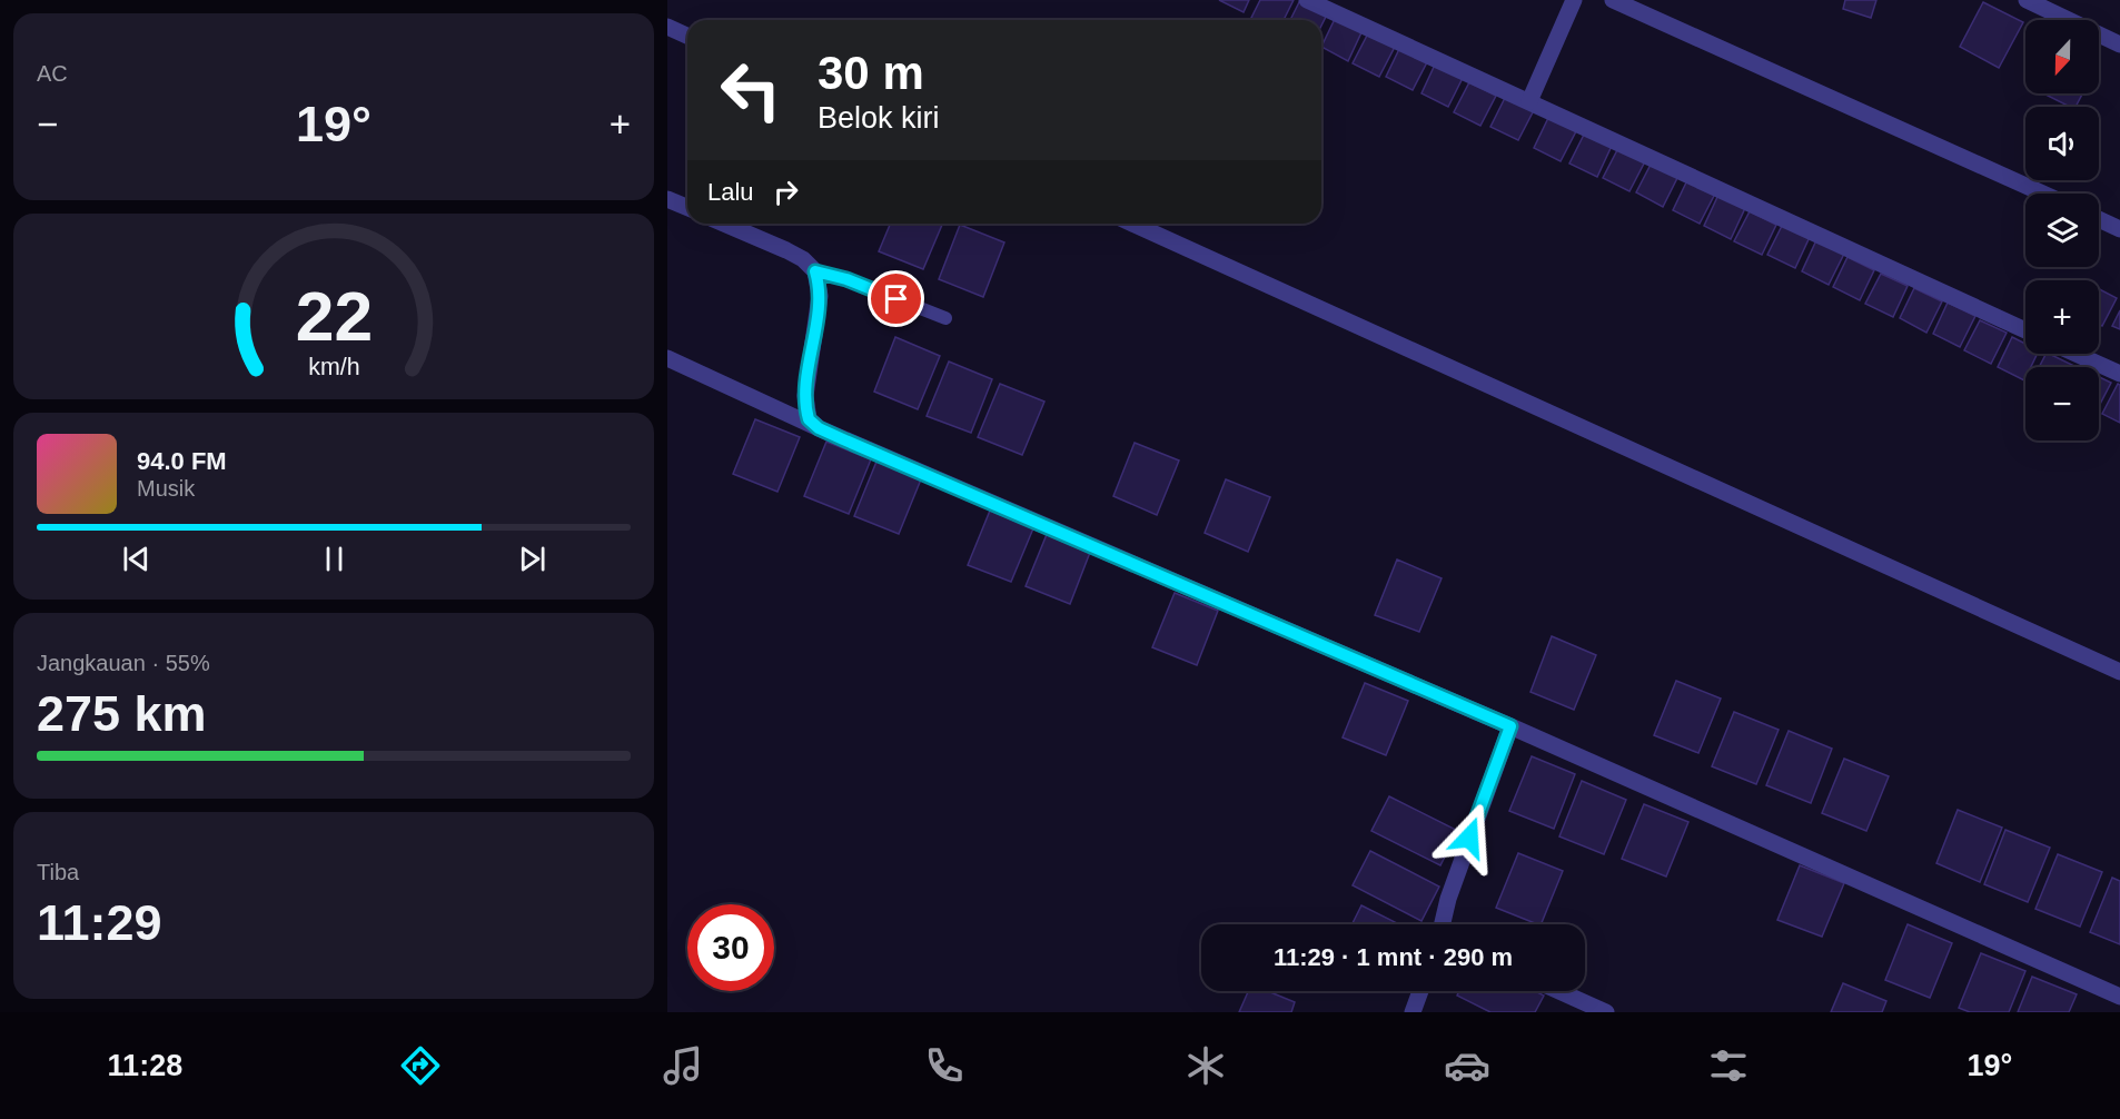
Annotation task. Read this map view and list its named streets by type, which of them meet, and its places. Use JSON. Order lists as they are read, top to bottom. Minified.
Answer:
{"north":"bottom","page":{"tile":["AC",["Jangkauan · 55%","275 km"],["Tiba","11:29"]],"map_buttons":["+","−"],"turn":["30 m","Belok kiri"],"heat":["−","19°","+"],"then":"Lalu","song":["94.0 FM","Musik"],"limit":"30","trip":"11:29 · 1 mnt · 290 m","tabs":["11:28","19°"],"gauge":["22","km/h"]}}
